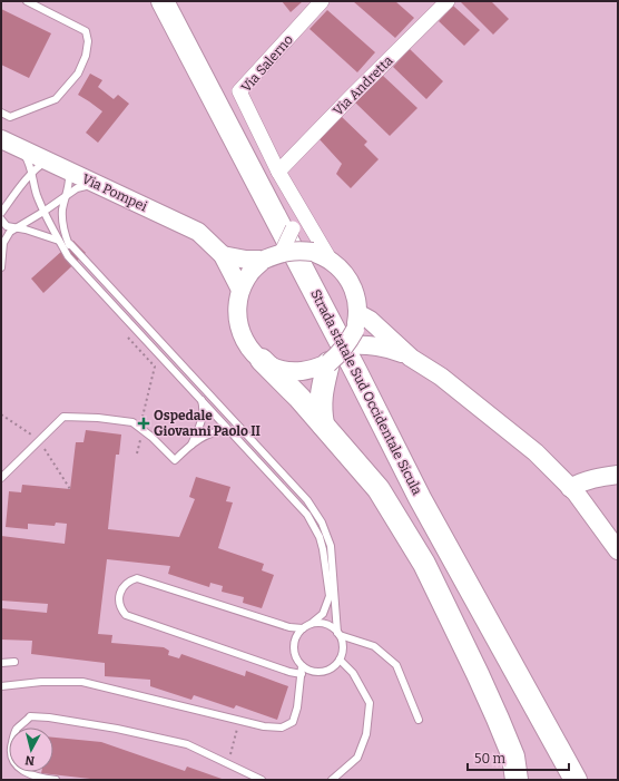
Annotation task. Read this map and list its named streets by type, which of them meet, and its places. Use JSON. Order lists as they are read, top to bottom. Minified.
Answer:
{"streets":{"main road":["Strada statale Sud Occidentale Sicula"],"street":["Via Salerno","Via Andretta","Via Pompei"]},"crossings":[["Via Salerno","Via Andretta"],["Via Salerno","Via Pompei"]],"places":{"health":["Ospedale Giovanni Paolo II"]},"scale_bar":"50 m","north":"bottom"}
